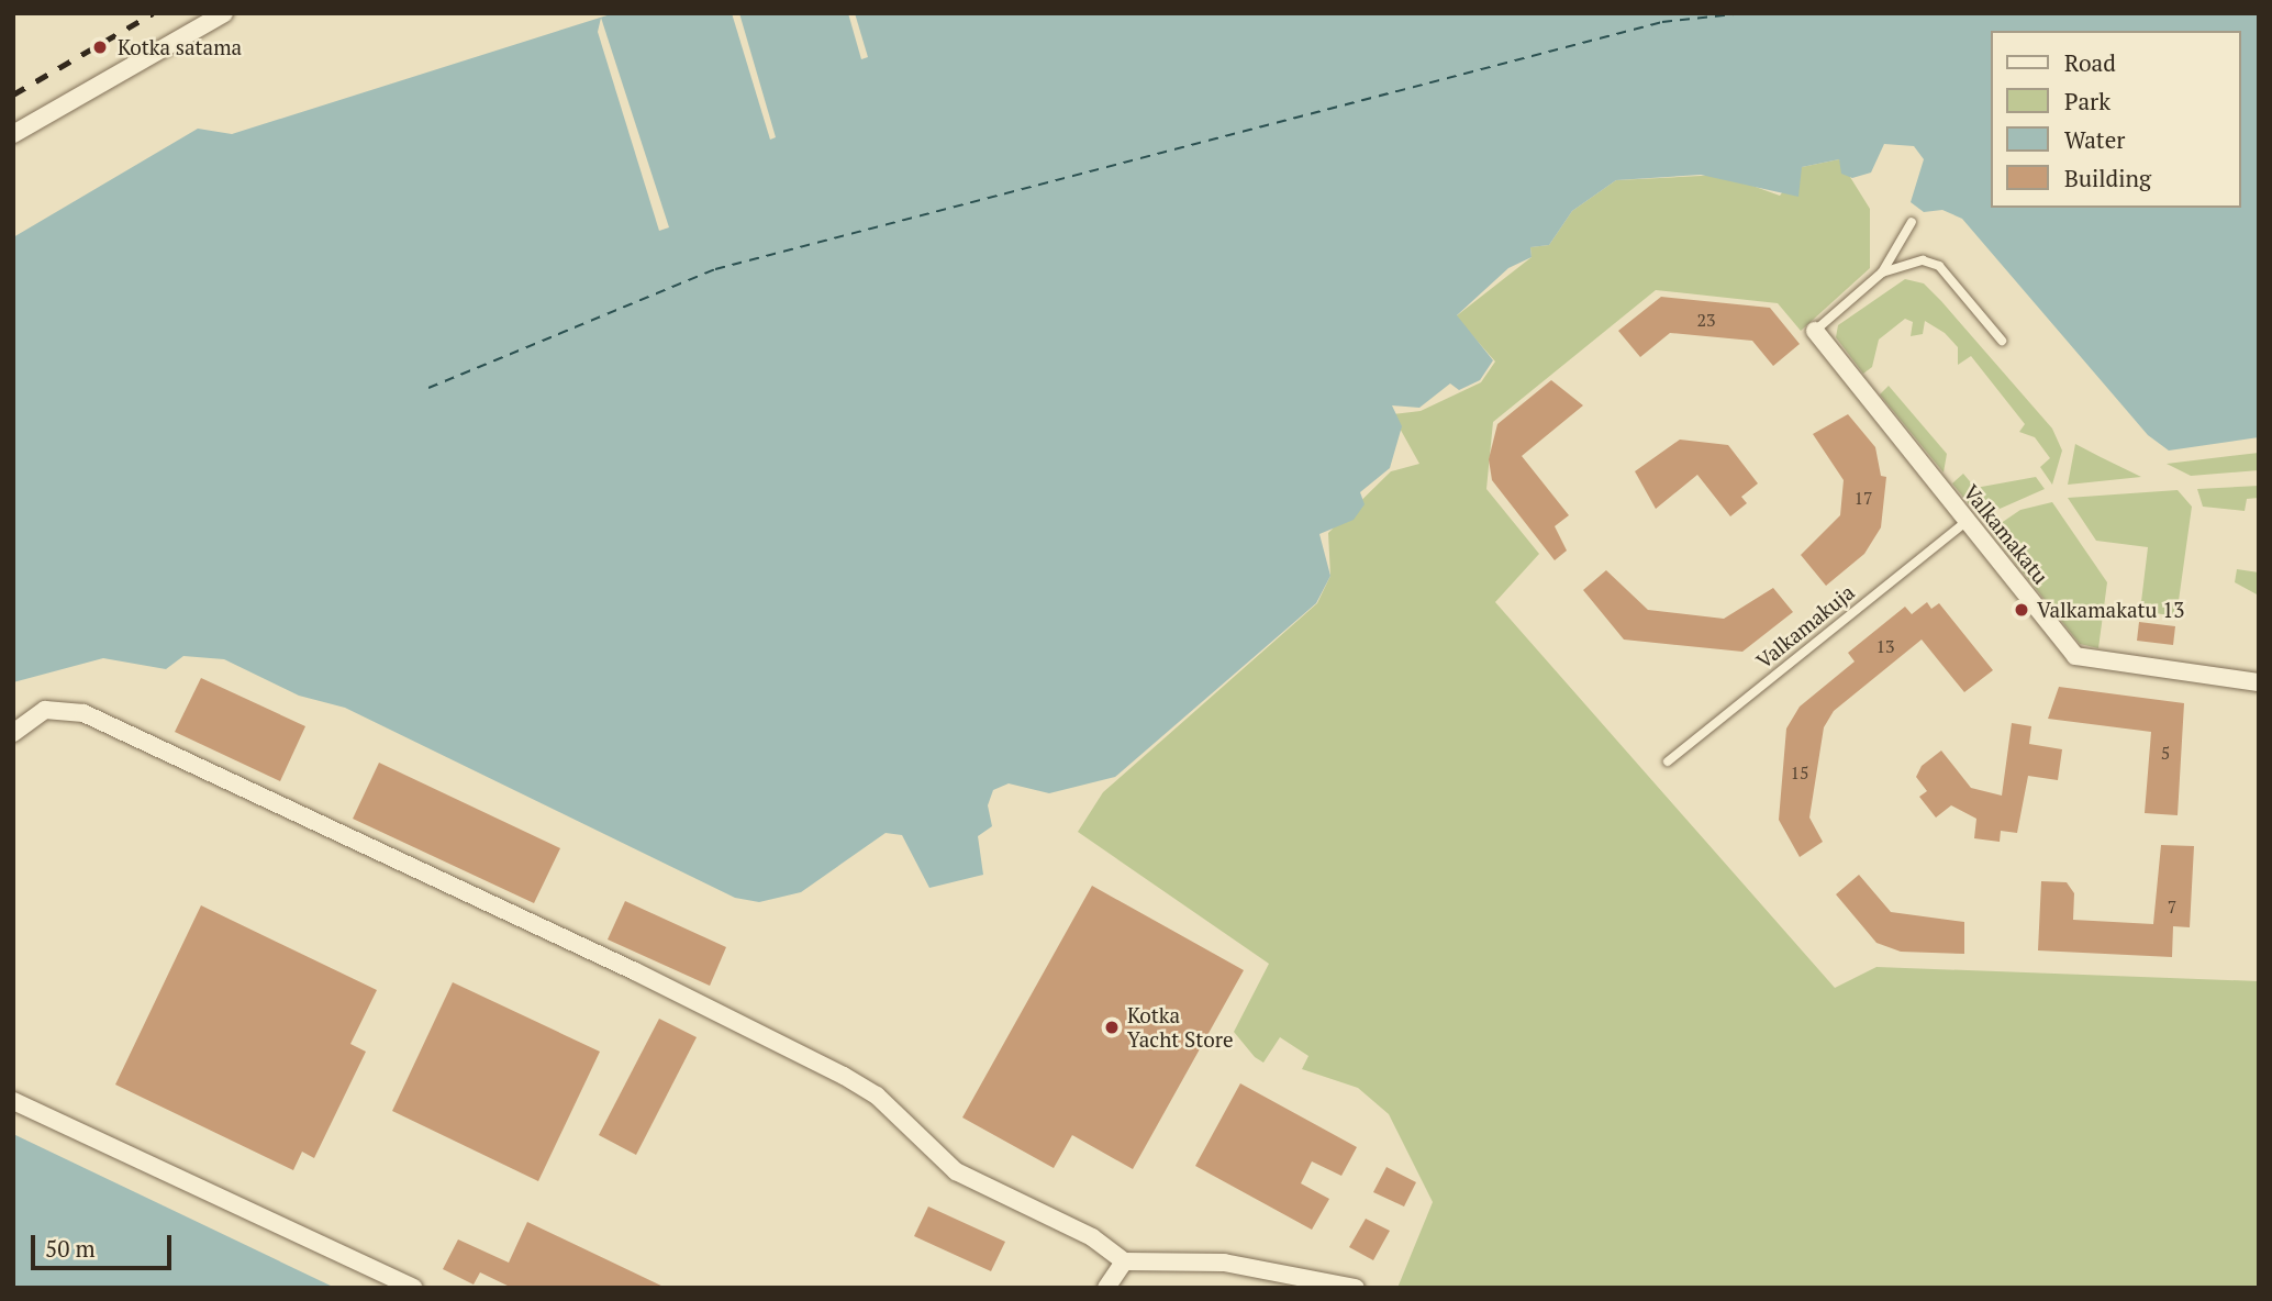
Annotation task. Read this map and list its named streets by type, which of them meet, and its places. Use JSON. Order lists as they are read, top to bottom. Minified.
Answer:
{"streets":{"street":["Valkamakatu"],"lane":["Valkamakuja"]},"crossings":[["Valkamakatu","Valkamakuja"]],"places":["Kotka satama","Valkamakatu 13","Kotka Yacht Store"],"house_numbers":["23","17","13","5","15","7"],"legend":["Road","Park","Water","Building"],"scale_bar":"50 m"}
